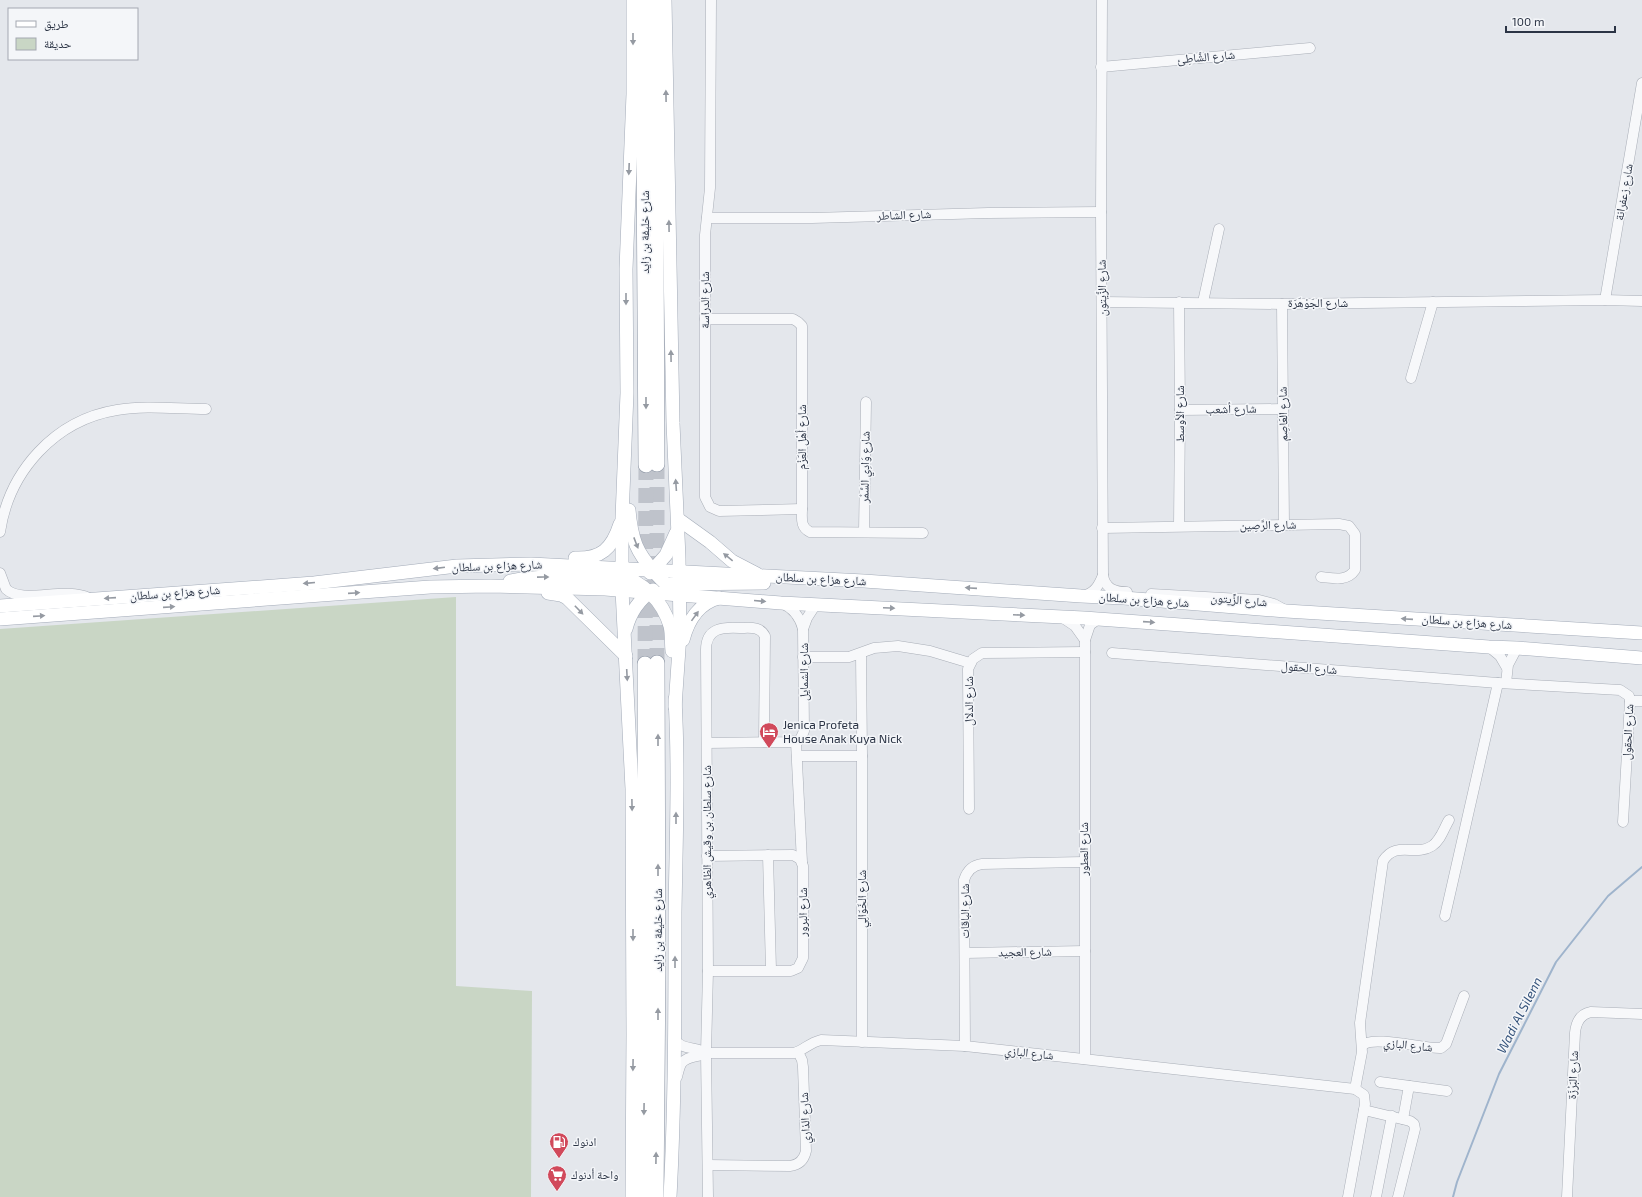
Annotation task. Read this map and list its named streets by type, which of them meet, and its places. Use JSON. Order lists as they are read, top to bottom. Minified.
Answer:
{"streets":{"highway":["شارع خليفة بن زايد"],"main road":["شارع هزاع بن سلطان"],"street":["شارع الشَّاطِئ","شارع زعفرانة","شارع الشاطر","شارع الزَّيتون","شارع الدراسة","شارع الجَوْهَرَة","شارع أشعب","شارع الأوسط","شارع العَاصِم","شارع أهْل العَزْم","شارع وَادِي السَّمْر","شارع الرَّصِين","شارع الحقول","شارع الشمايل","شارع الدلال","شارع سلطان بن وقيش الظاهري","شارع العطور","شارع الخَوَالِي","شارع الباقات","شارع البرور","شارع العجيد","شارع البازي","شارع البَرْزَة","شارع الذاري"]},"crossings":[["شارع الشَّاطِئ","شارع الزَّيتون"],["شارع زعفرانة","شارع الجَوْهَرَة"],["شارع الشاطر","شارع الزَّيتون"],["شارع الشاطر","شارع الدراسة"],["شارع الزَّيتون","شارع الجَوْهَرَة"],["شارع الزَّيتون","شارع الرَّصِين"],["شارع الزَّيتون","شارع هزاع بن سلطان"],["شارع الدراسة","شارع أهْل العَزْم"],["شارع الجَوْهَرَة","شارع الأوسط"],["شارع الجَوْهَرَة","شارع العَاصِم"],["شارع أشعب","شارع الأوسط"],["شارع أشعب","شارع العَاصِم"],["شارع الأوسط","شارع الرَّصِين"],["شارع العَاصِم","شارع الرَّصِين"],["شارع أهْل العَزْم","شارع وَادِي السَّمْر"],["شارع هزاع بن سلطان","شارع الشمايل"],["شارع هزاع بن سلطان","شارع العطور"],["شارع الدلال","شارع العطور"],["شارع سلطان بن وقيش الظاهري","شارع البرور"],["شارع سلطان بن وقيش الظاهري","شارع البازي"],["شارع سلطان بن وقيش الظاهري","شارع الذاري"],["شارع العطور","شارع الباقات"],["شارع العطور","شارع العجيد"],["شارع العطور","شارع البازي"],["شارع الخَوَالِي","شارع البازي"],["شارع الباقات","شارع العجيد"],["شارع الباقات","شارع البازي"],["شارع البازي","شارع الذاري"]],"water":["Wadi Al Silenn"],"places":{"hotel":["Jenica Profeta House Anak Kuya Nick"],"fuel station":["ادنوك"],"supermarket":["واحة أدنوك"]},"legend":["طريق","حديقة"],"scale_bar":"100 m"}
